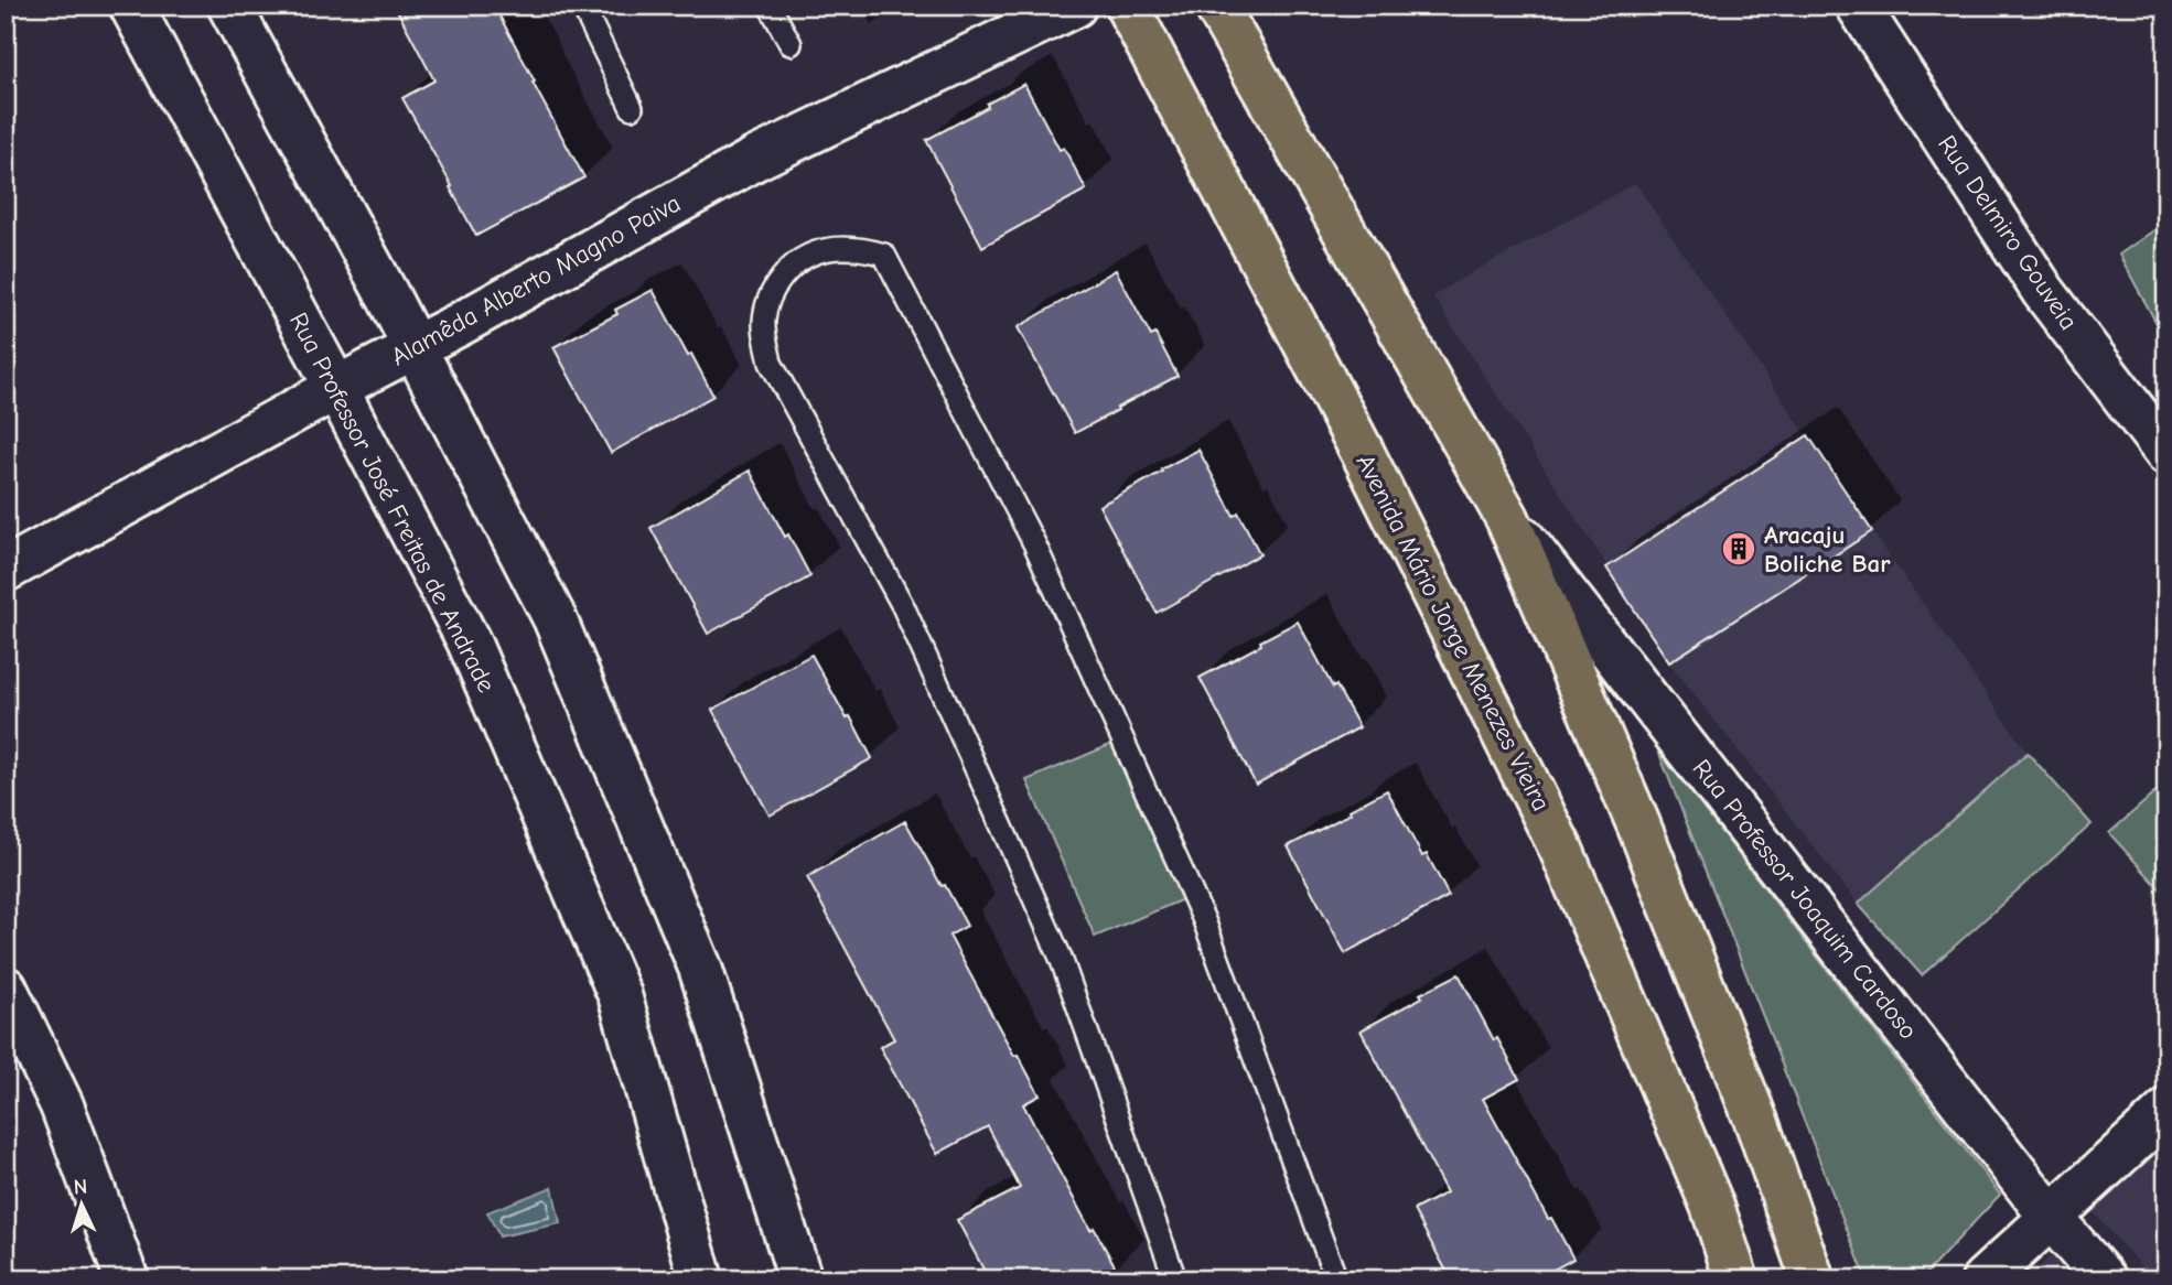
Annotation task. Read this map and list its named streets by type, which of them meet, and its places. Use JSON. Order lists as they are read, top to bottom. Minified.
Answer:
{"streets":{"main road":["Avenida Mário Jorge Menezes Vieira"],"street":["Rua Delmiro Gouveia","Alamêda Alberto Magno Paiva","Rua Professor José Freitas de Andrade","Rua Professor Joaquim Cardoso"]},"crossings":[["Alamêda Alberto Magno Paiva","Rua Professor José Freitas de Andrade"]],"places":{"building":["Aracaju Boliche Bar"]},"north":"top"}
